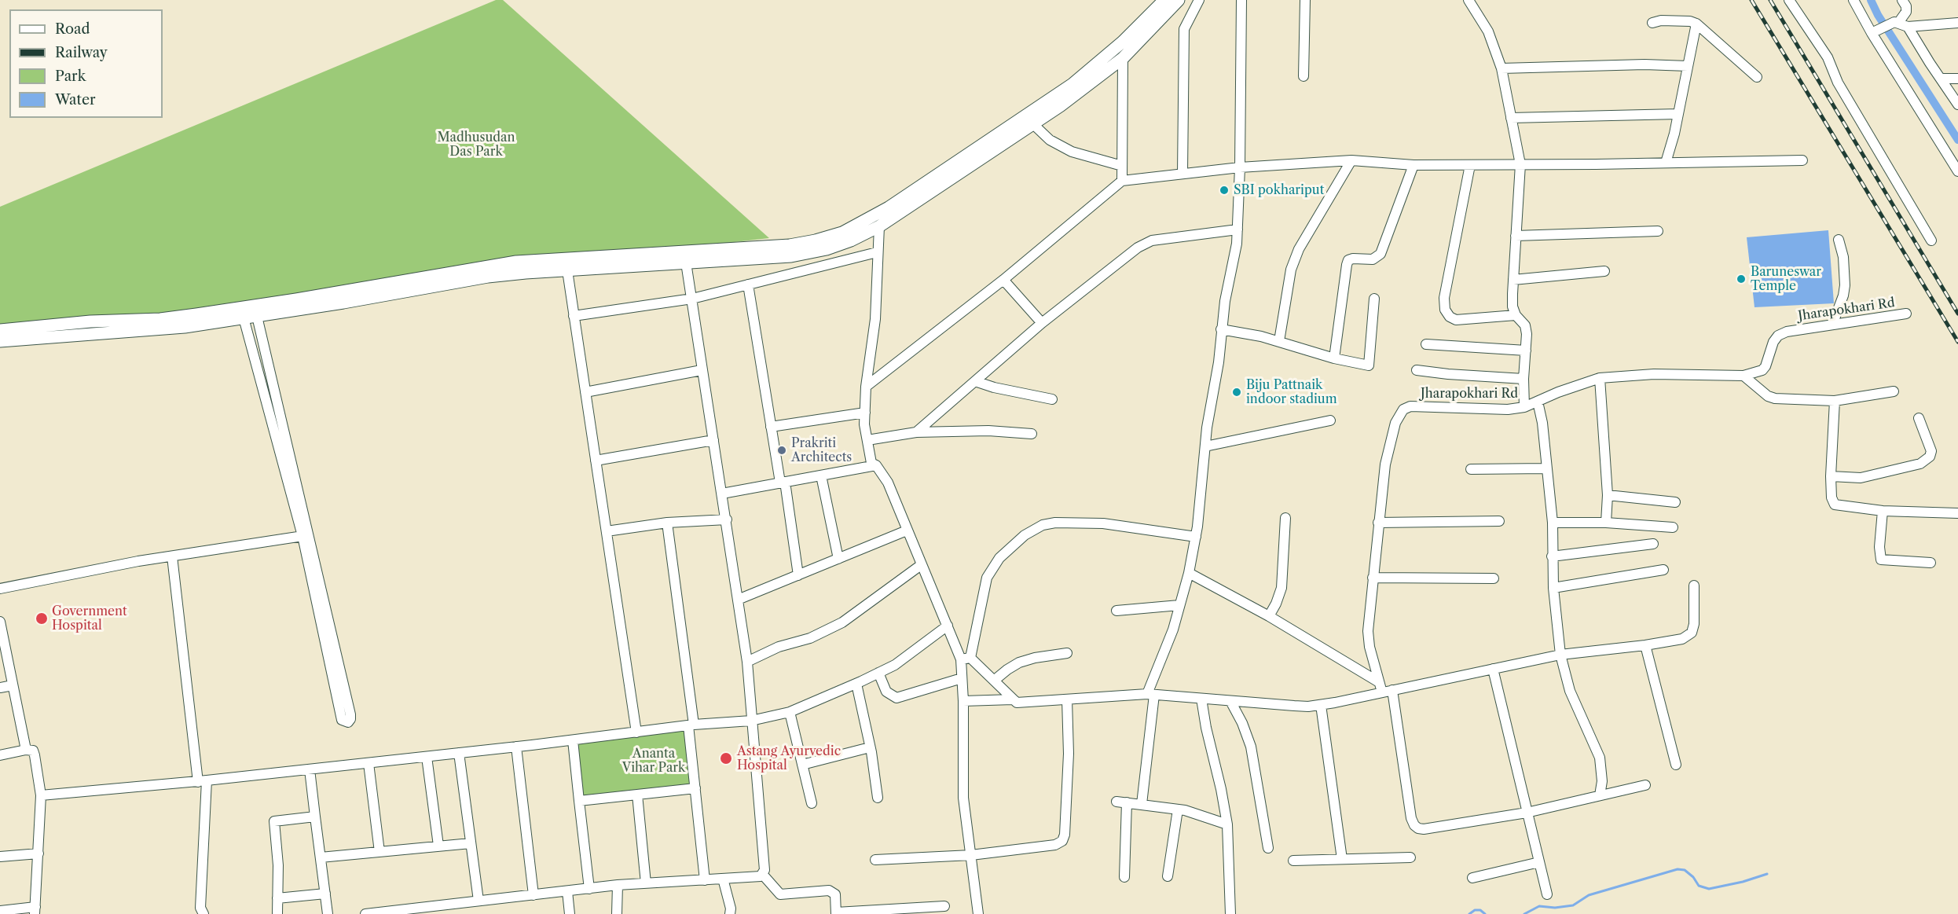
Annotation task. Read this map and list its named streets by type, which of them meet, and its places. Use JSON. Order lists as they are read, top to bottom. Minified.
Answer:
{"streets":{"street":["Jharapokhari Rd"]},"parks":["Madhusudan Das Park","Ananta Vihar Park"],"places":["SBI pokhariput","Baruneswar Temple","Biju Pattnaik indoor stadium","Prakriti Architects","Government Hospital","Astang Ayurvedic Hospital"],"legend":["Road","Railway","Park","Water"]}
